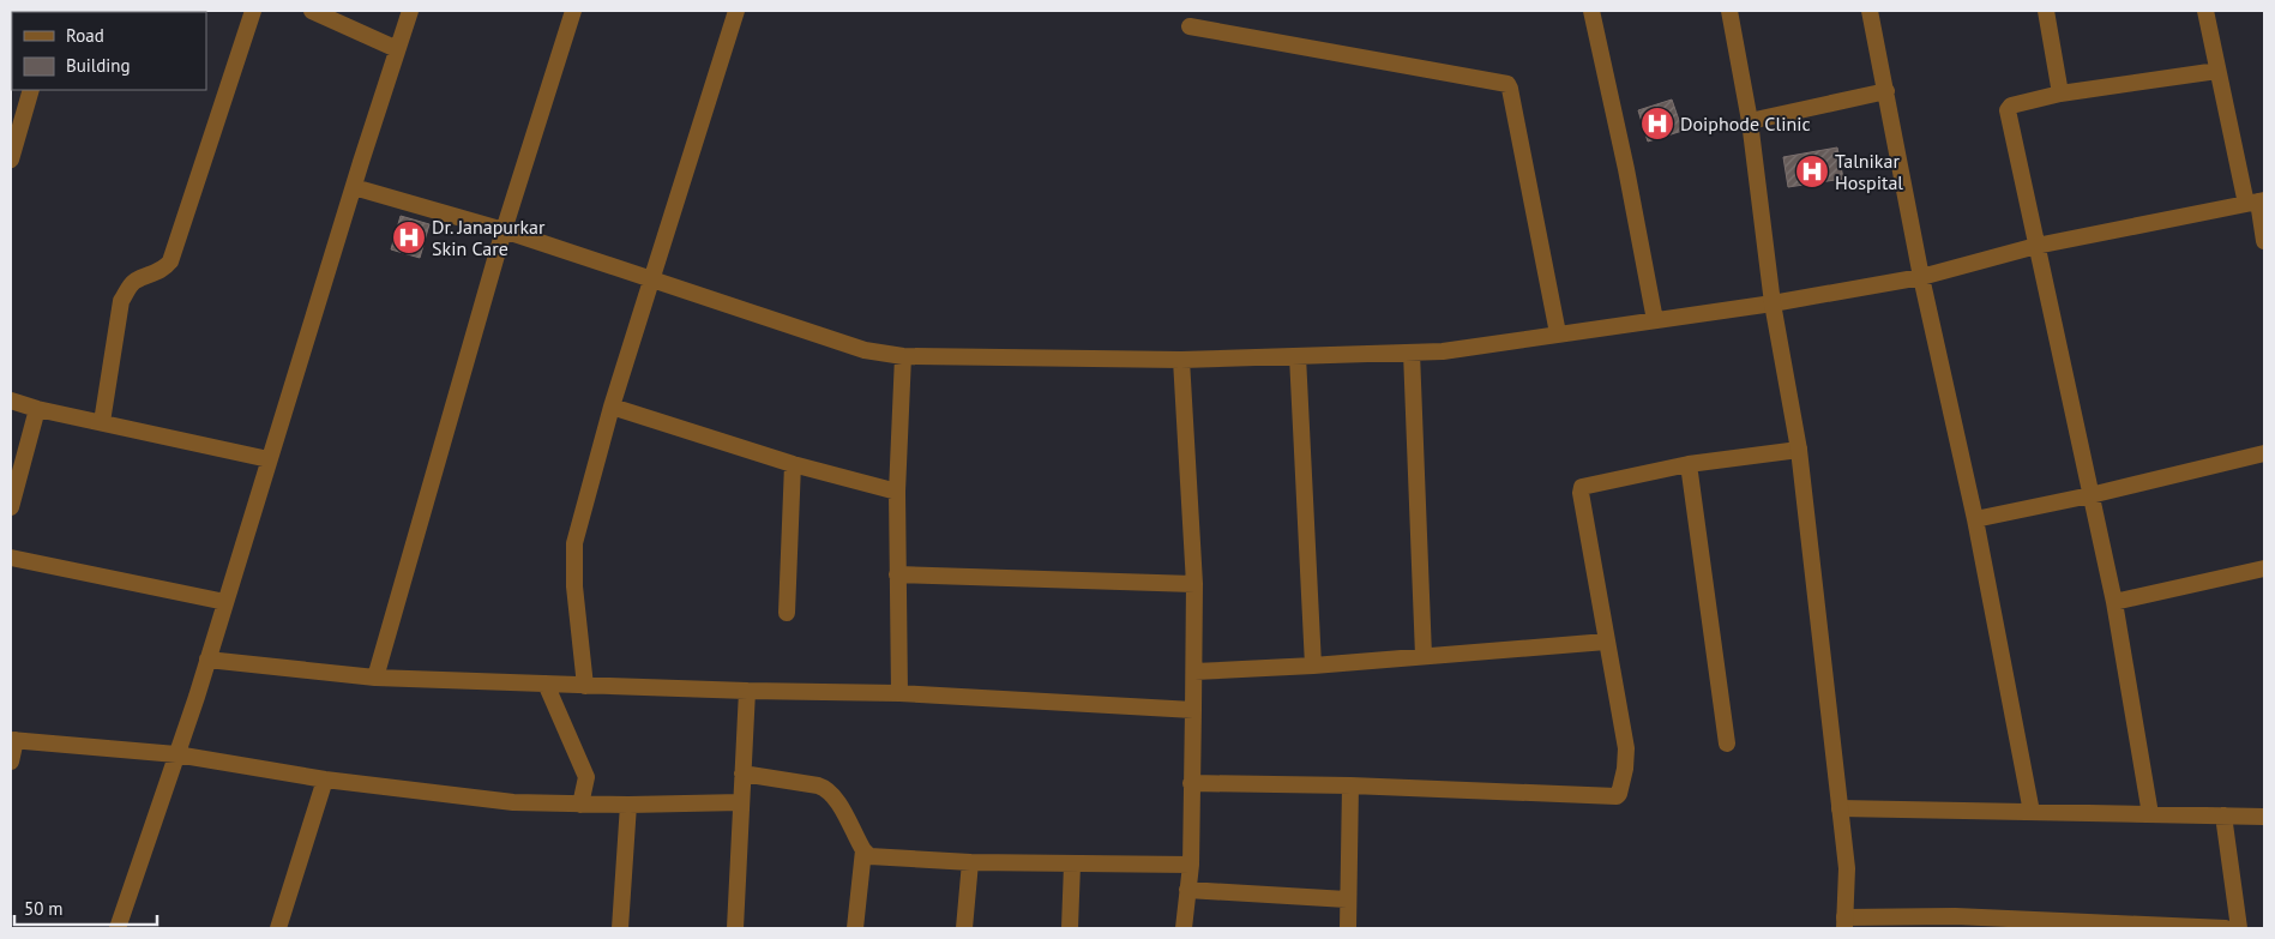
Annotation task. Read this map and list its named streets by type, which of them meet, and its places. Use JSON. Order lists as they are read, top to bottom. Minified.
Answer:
{"places":{"hospital":["Doiphode Clinic","Talnikar Hospital","Dr. Janapurkar Skin Care"]},"legend":["Road","Building"],"scale_bar":"50 m"}
